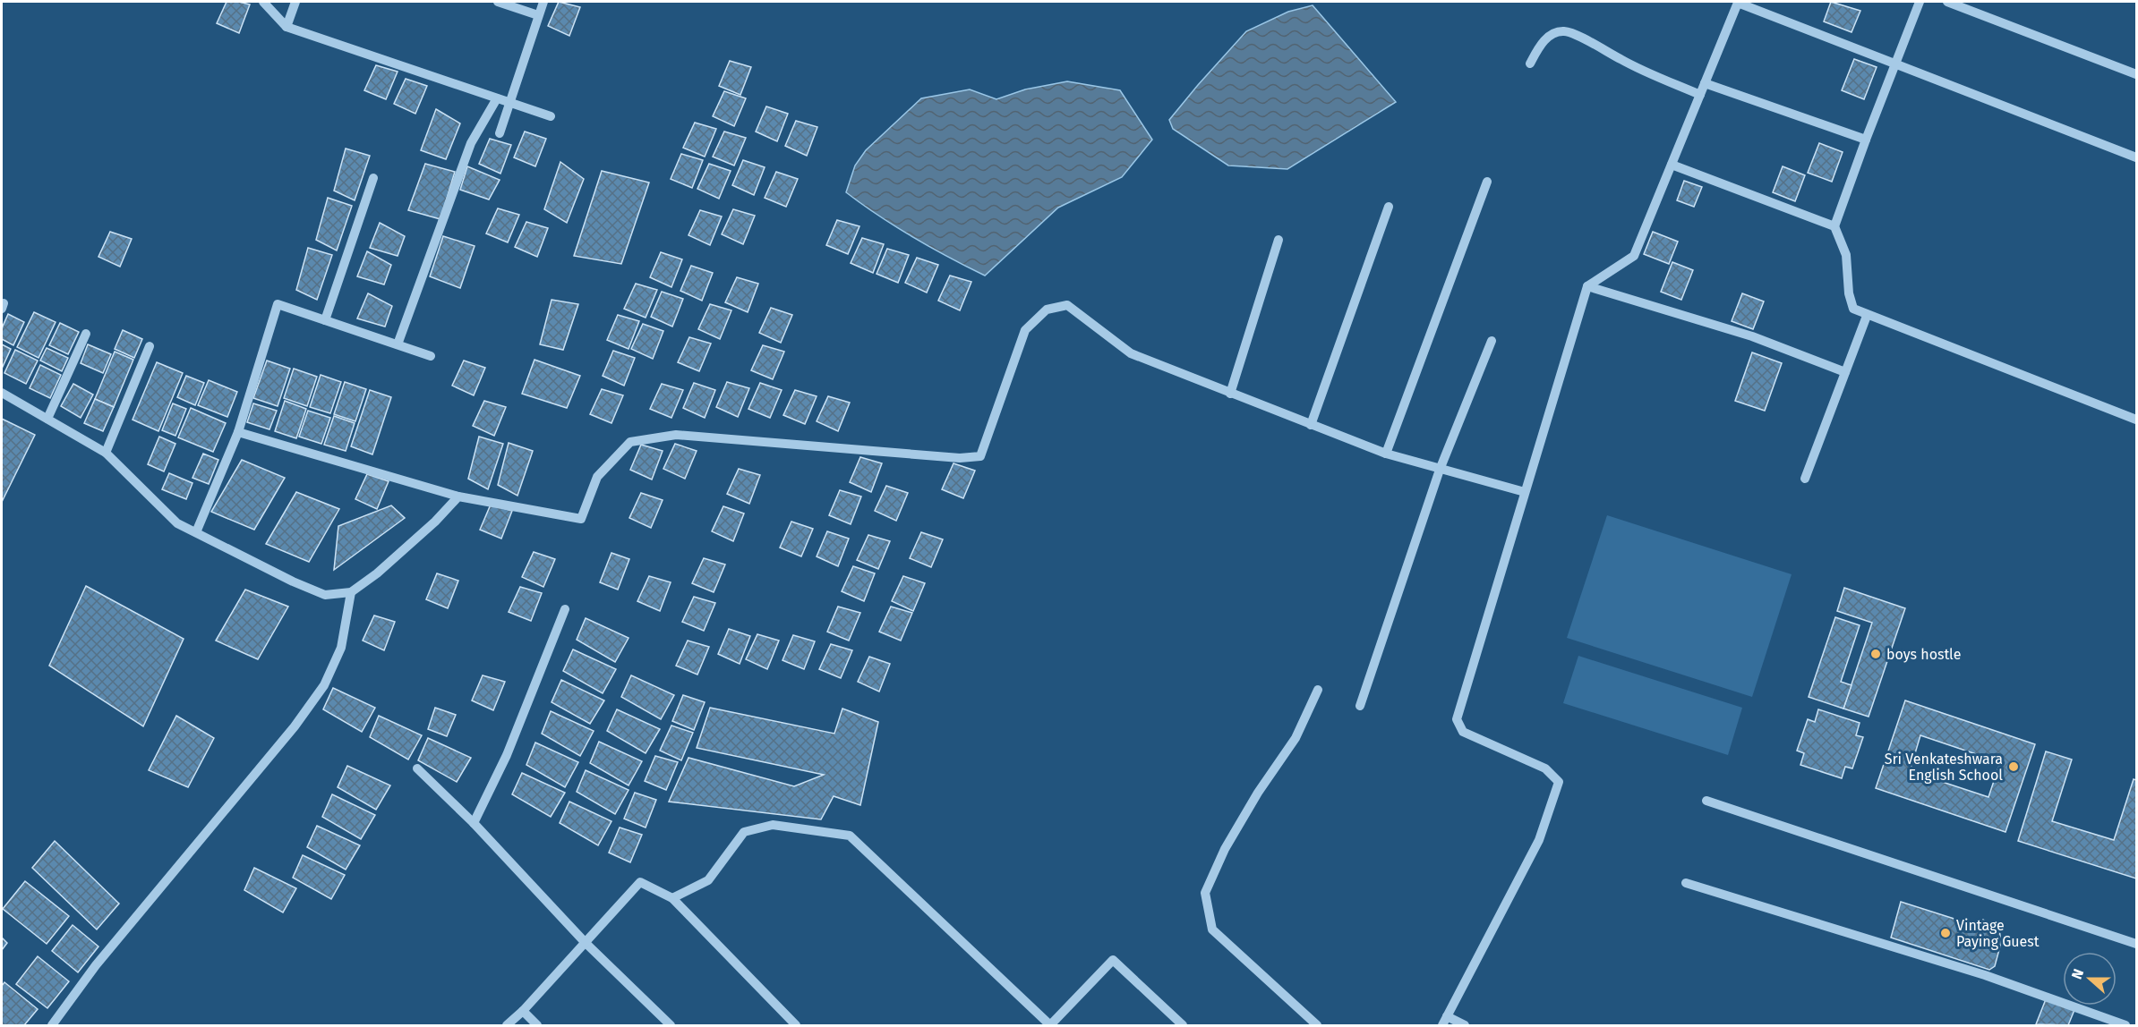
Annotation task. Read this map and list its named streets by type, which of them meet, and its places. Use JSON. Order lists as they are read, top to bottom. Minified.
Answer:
{"places":["boys hostle","Sri Venkateshwara English School","Vintage Paying Guest"],"north":"left"}
